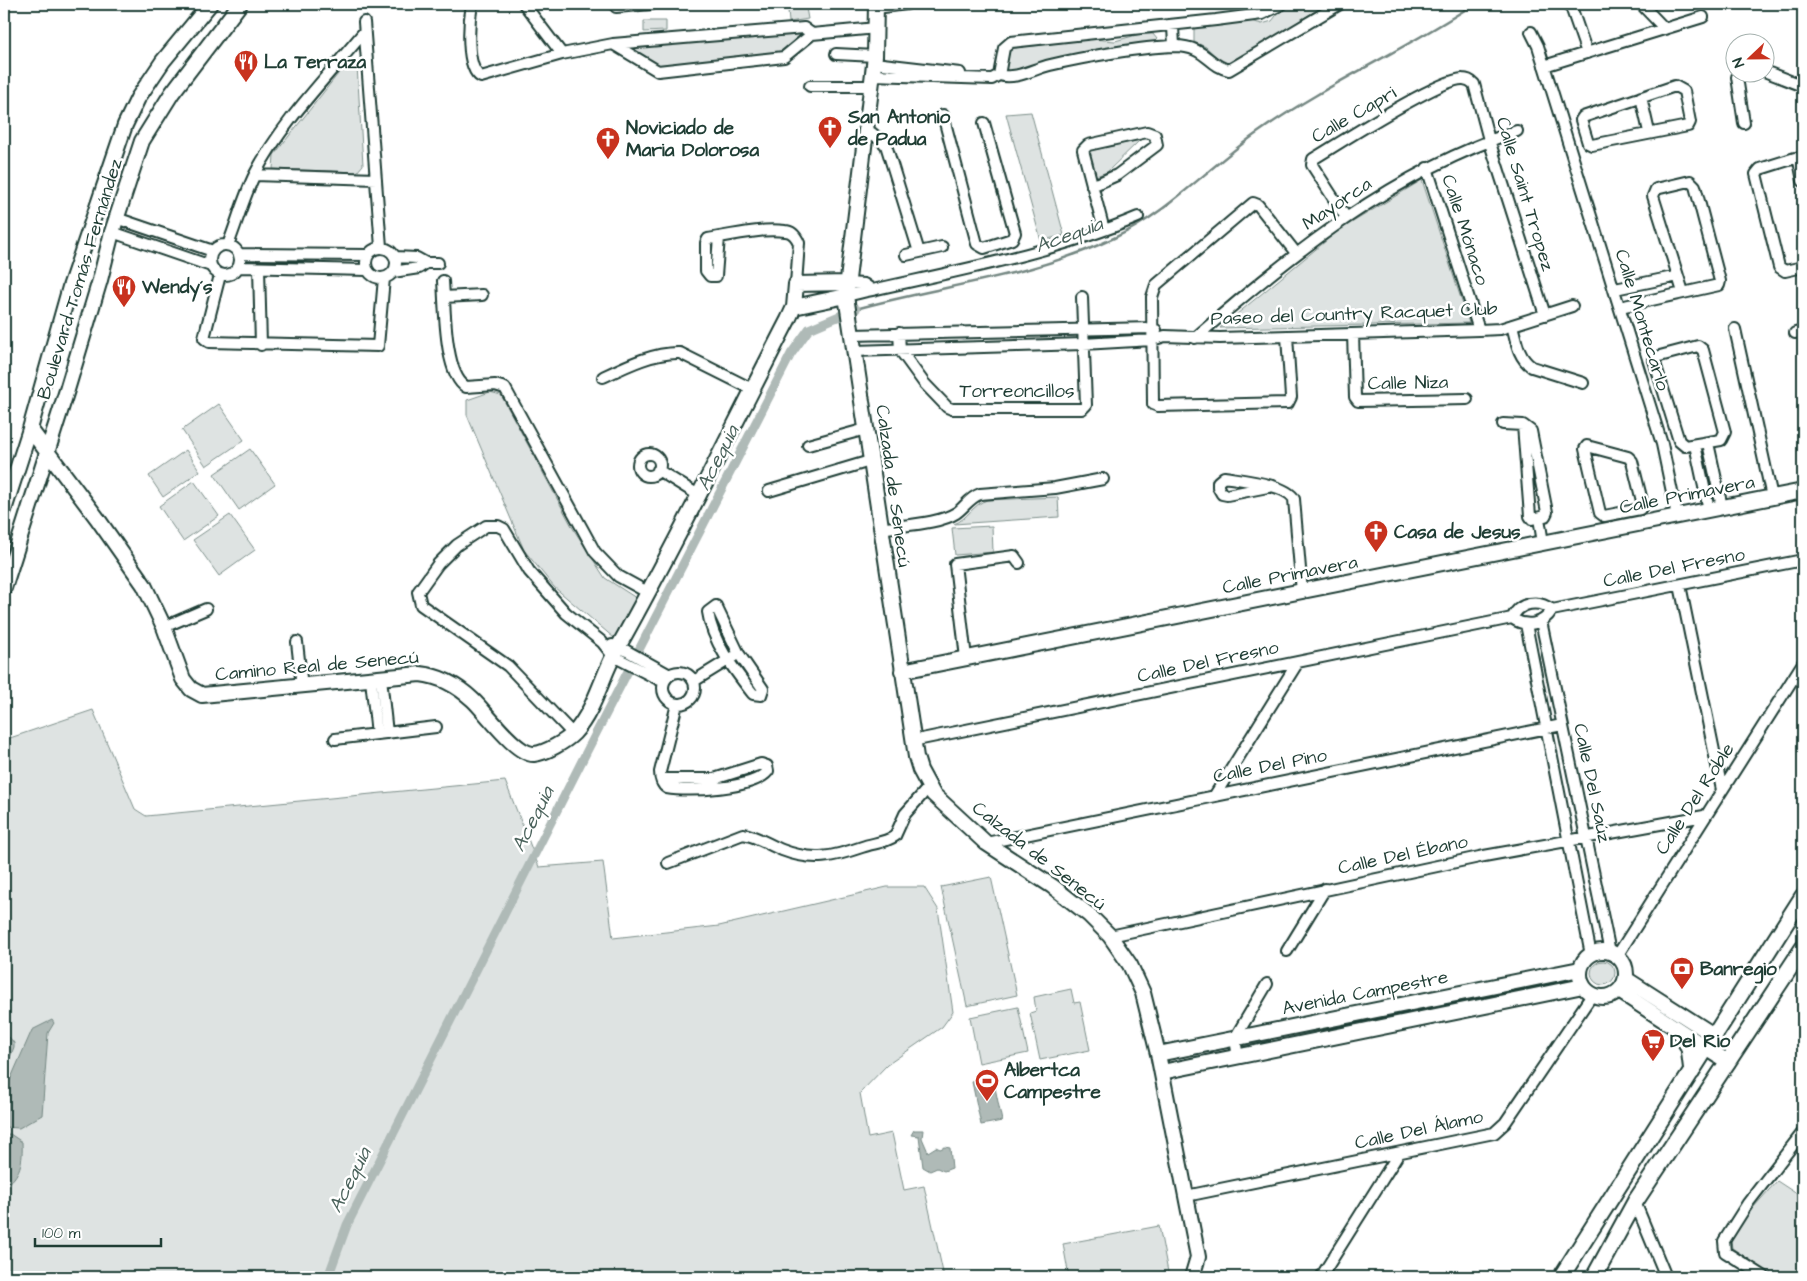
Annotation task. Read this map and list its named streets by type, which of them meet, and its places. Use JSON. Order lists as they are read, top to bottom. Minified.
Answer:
{"streets":{"street":["Calle Capri","Calle Saint Tropez","Mayorca","Calle Mónaco","Boulevard Tomás Fernández","Paseo del Country Racquet Club","Calle Montecarlo","Calle Niza","Torreoncillos","Calzada de Senecú","Calle Primavera","Calle Del Fresno","Camino Real de Senecú","Calle Del Pino","Calle Del Saúz","Calle Del Roble","Calle Del Ébano","Avenida Campestre","Calle Del Álamo"]},"crossings":[["Calle Capri","Calle Saint Tropez"],["Calle Capri","Mayorca"],["Calle Saint Tropez","Mayorca"],["Calle Saint Tropez","Paseo del Country Racquet Club"],["Mayorca","Calle Mónaco"],["Mayorca","Paseo del Country Racquet Club"],["Calle Mónaco","Paseo del Country Racquet Club"],["Boulevard Tomás Fernández","Camino Real de Senecú"],["Paseo del Country Racquet Club","Calle Niza"],["Paseo del Country Racquet Club","Torreoncillos"],["Paseo del Country Racquet Club","Calzada de Senecú"],["Calle Montecarlo","Calle Primavera"],["Calzada de Senecú","Calle Primavera"],["Calzada de Senecú","Calle Del Fresno"],["Calzada de Senecú","Calle Del Pino"],["Calzada de Senecú","Calle Del Ébano"],["Calzada de Senecú","Avenida Campestre"],["Calzada de Senecú","Calle Del Álamo"],["Calle Del Pino","Calle Del Saúz"],["Calle Del Saúz","Calle Del Roble"],["Calle Del Saúz","Calle Del Ébano"],["Calle Del Saúz","Avenida Campestre"],["Calle Del Saúz","Calle Del Álamo"],["Calle Del Roble","Calle Del Ébano"],["Calle Del Roble","Avenida Campestre"],["Calle Del Roble","Calle Del Álamo"],["Avenida Campestre","Calle Del Álamo"]],"water":["Acequia"],"places":{"restaurant":["La Terraza","Wendy´s"],"church":["San Antonio de Padua","Noviciado de Maria Dolorosa","Casa de Jesus"],"bank":["Banregio"],"supermarket":["Del Rio"],"sports":["Albertca Campestre"]},"scale_bar":"100 m","north":"left"}
